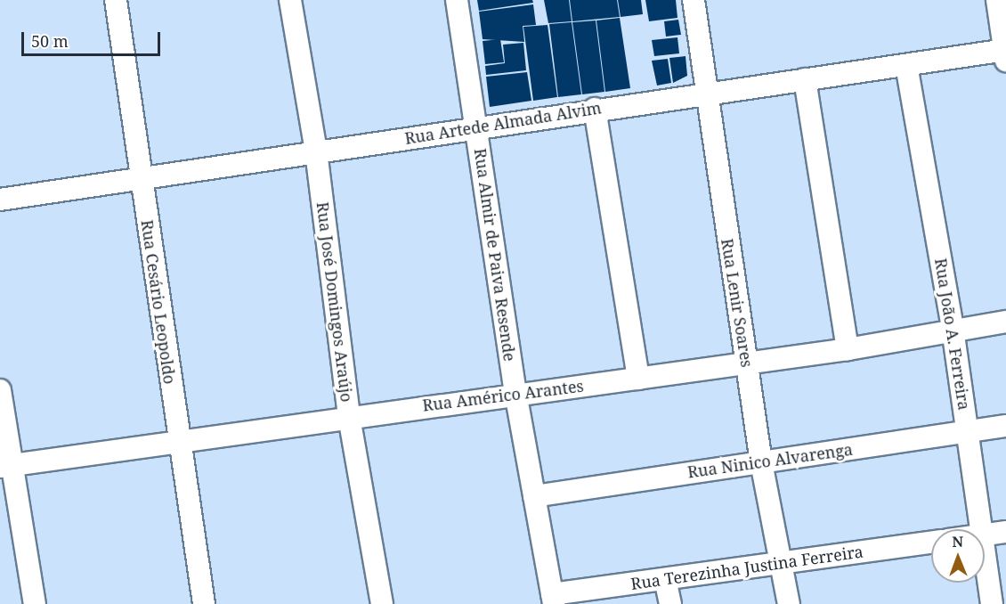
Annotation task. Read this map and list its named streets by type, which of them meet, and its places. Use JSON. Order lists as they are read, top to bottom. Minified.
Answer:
{"streets":{"street":["Rua Artede Almada Alvim","Rua Almir de Paiva Resende","Rua Cesário Leopoldo","Rua José Domingos Araújo","Rua Lenir Soares","Rua João A. Ferreira","Rua Américo Arantes","Rua Ninico Alvarenga","Rua Terezinha Justina Ferreira"]},"crossings":[["Rua Artede Almada Alvim","Rua Almir de Paiva Resende"],["Rua Artede Almada Alvim","Rua Cesário Leopoldo"],["Rua Artede Almada Alvim","Rua José Domingos Araújo"],["Rua Artede Almada Alvim","Rua Lenir Soares"],["Rua Artede Almada Alvim","Rua João A. Ferreira"],["Rua Almir de Paiva Resende","Rua Américo Arantes"],["Rua Almir de Paiva Resende","Rua Ninico Alvarenga"],["Rua Almir de Paiva Resende","Rua Terezinha Justina Ferreira"],["Rua Cesário Leopoldo","Rua Américo Arantes"],["Rua José Domingos Araújo","Rua Américo Arantes"],["Rua Lenir Soares","Rua Américo Arantes"],["Rua Lenir Soares","Rua Ninico Alvarenga"],["Rua Lenir Soares","Rua Terezinha Justina Ferreira"],["Rua João A. Ferreira","Rua Américo Arantes"],["Rua João A. Ferreira","Rua Ninico Alvarenga"]],"scale_bar":"50 m","north":"top"}
